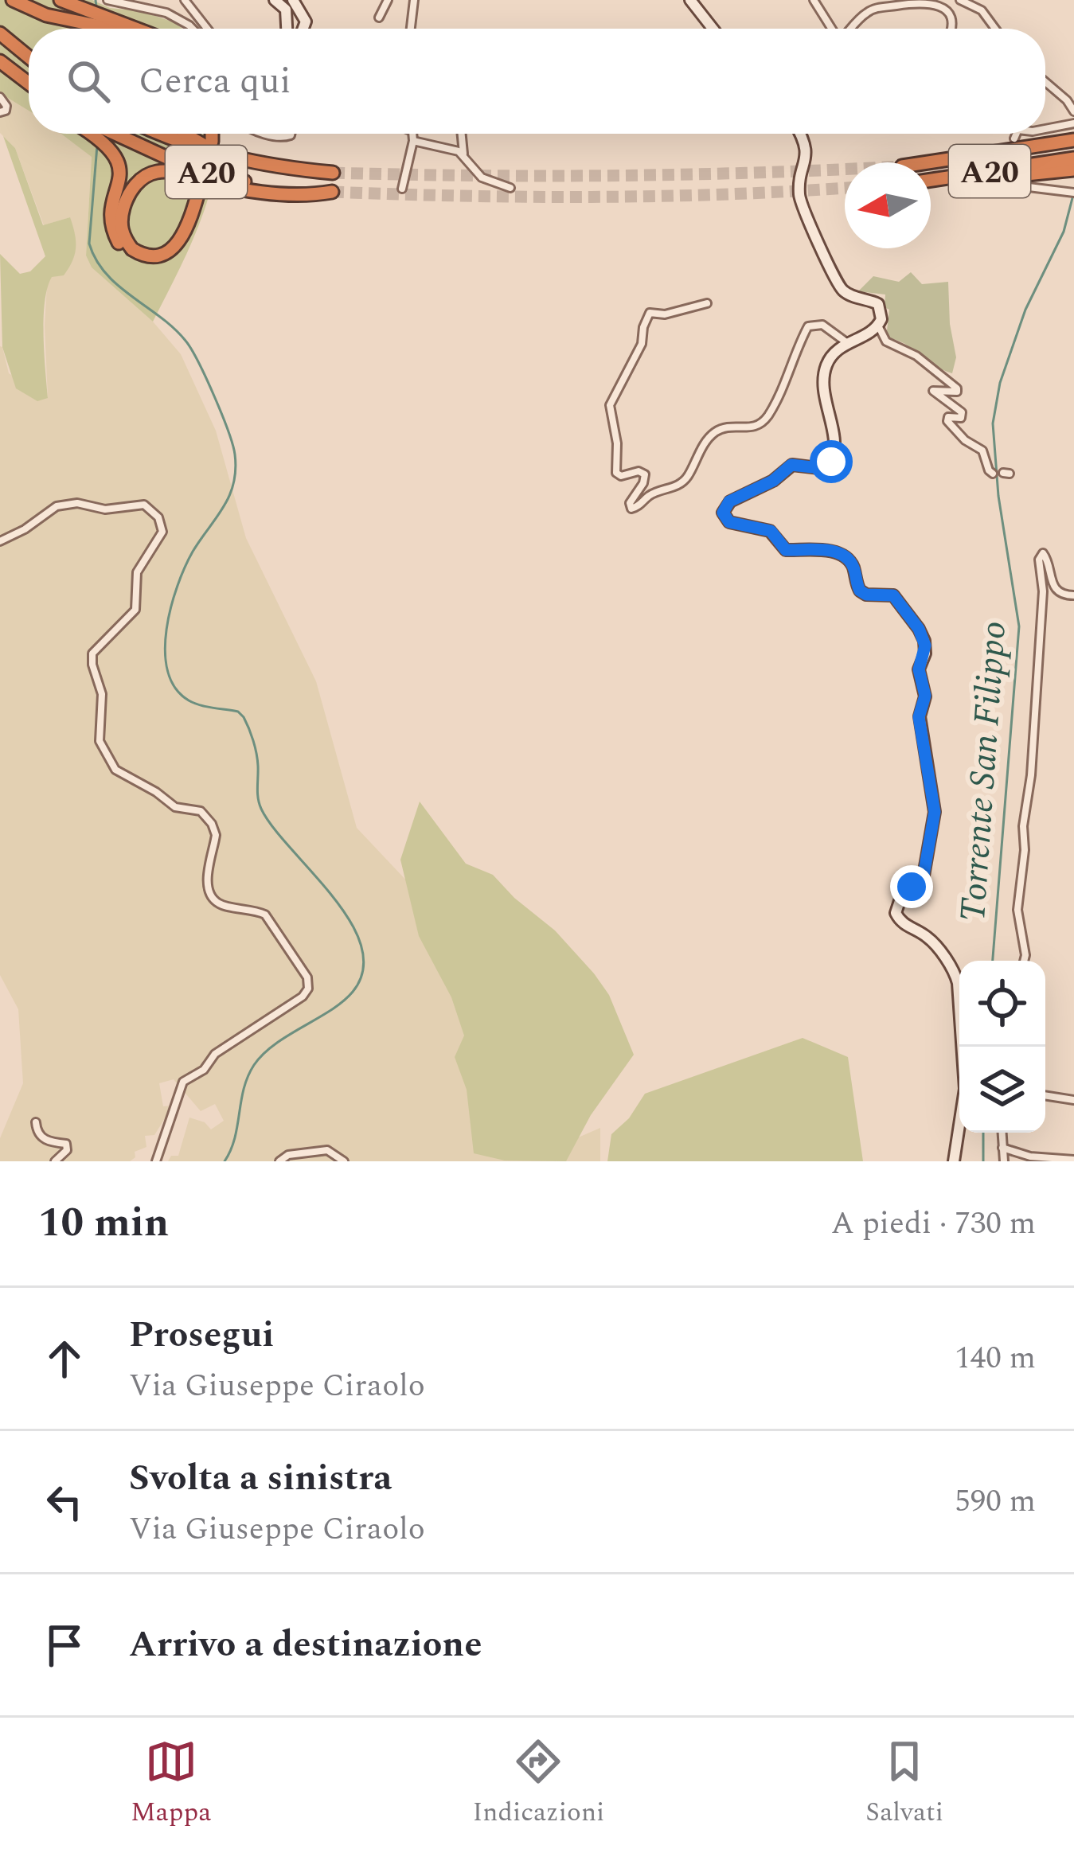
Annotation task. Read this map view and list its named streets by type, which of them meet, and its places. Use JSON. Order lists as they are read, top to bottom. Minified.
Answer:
{"streets":{"highway":["A20"]},"water":["Torrente San Filippo"],"north":"left","page":{"search":"Cerca qui","heading":["10 min","A piedi · 730 m"],"list":[["Prosegui","Via Giuseppe Ciraolo","140 m"],["Svolta a sinistra","Via Giuseppe Ciraolo","590 m"],"Arrivo a destinazione"],"nav":["Mappa","Indicazioni","Salvati"]}}
